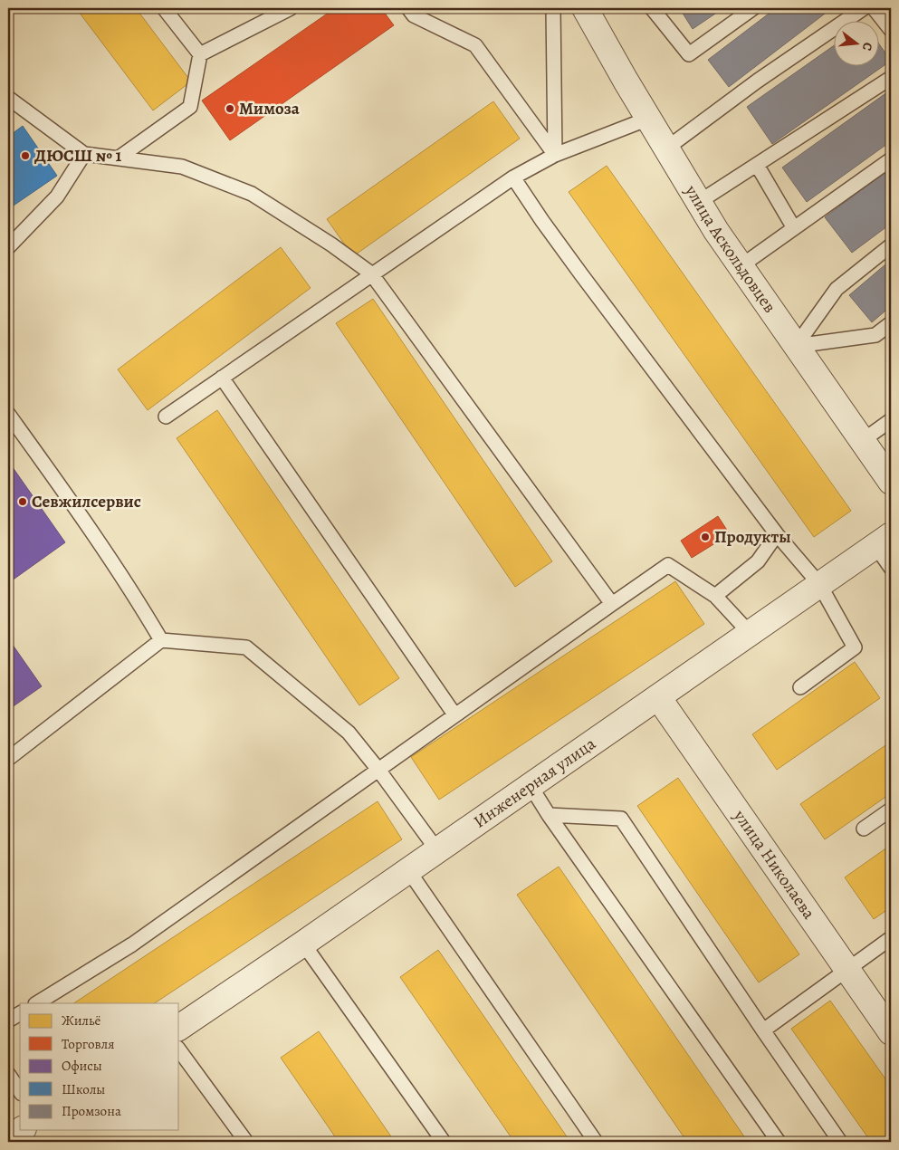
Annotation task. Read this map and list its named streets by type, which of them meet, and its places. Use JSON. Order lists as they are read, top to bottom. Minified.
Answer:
{"streets":{"street":["улица Аскольдовцев","Инженерная улица","улица Николаева"]},"crossings":[["Инженерная улица","улица Николаева"]],"places":["Мимоза","ДЮСШ № 1","Севжилсервис","Продукты"],"legend":["Жильё","Торговля","Офисы","Школы","Промзона"],"north":"right"}
